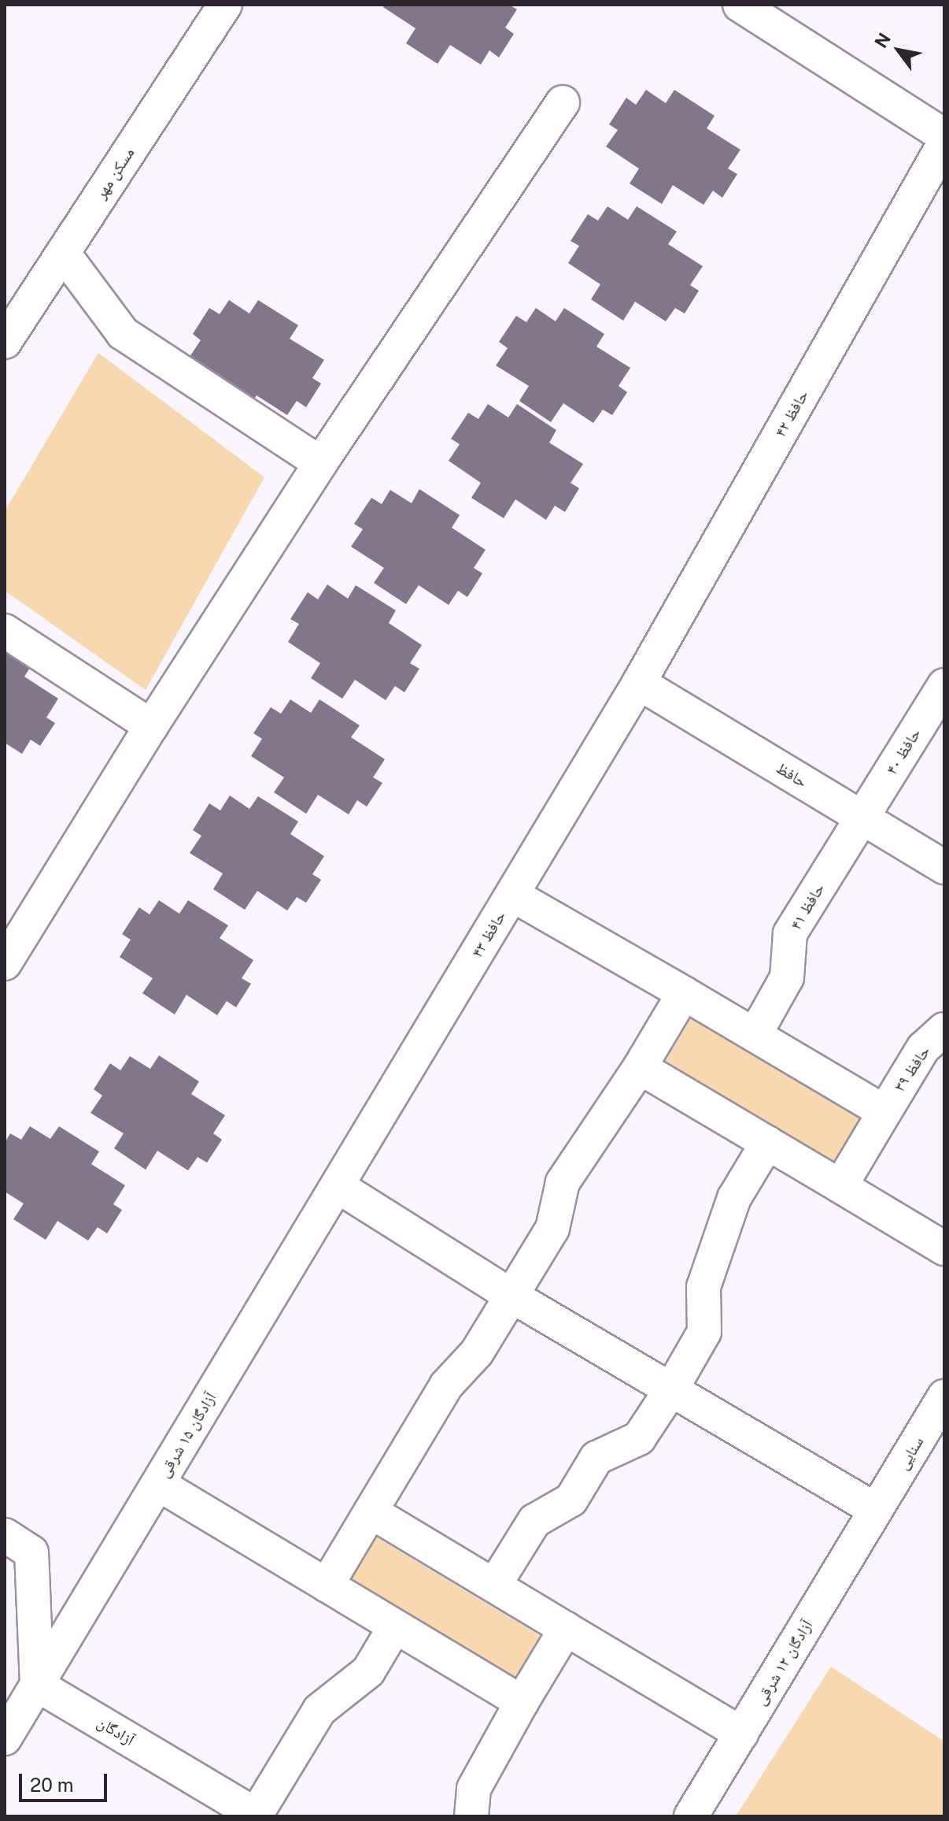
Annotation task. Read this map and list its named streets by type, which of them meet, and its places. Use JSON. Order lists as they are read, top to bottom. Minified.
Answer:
{"streets":{"street":["مسکن مهر","حافظ ۴۲","حافظ ۴۰","حافظ","حافظ ۴۱","حافظ ۴۳","حافظ ۳۹","آزادگان ۱۵ شرقی","سنایی","آزادگان ۱۲ شرقی","آزادگان"]},"crossings":[["حافظ ۴۲","حافظ"],["حافظ ۴۲","حافظ ۴۳"],["حافظ ۴۰","حافظ"],["حافظ ۴۰","حافظ ۴۱"],["حافظ","حافظ ۴۱"],["حافظ","حافظ ۴۳"],["حافظ ۴۳","آزادگان ۱۵ شرقی"],["آزادگان ۱۵ شرقی","آزادگان"],["سنایی","آزادگان ۱۲ شرقی"]],"scale_bar":"20 m","north":"top left"}
